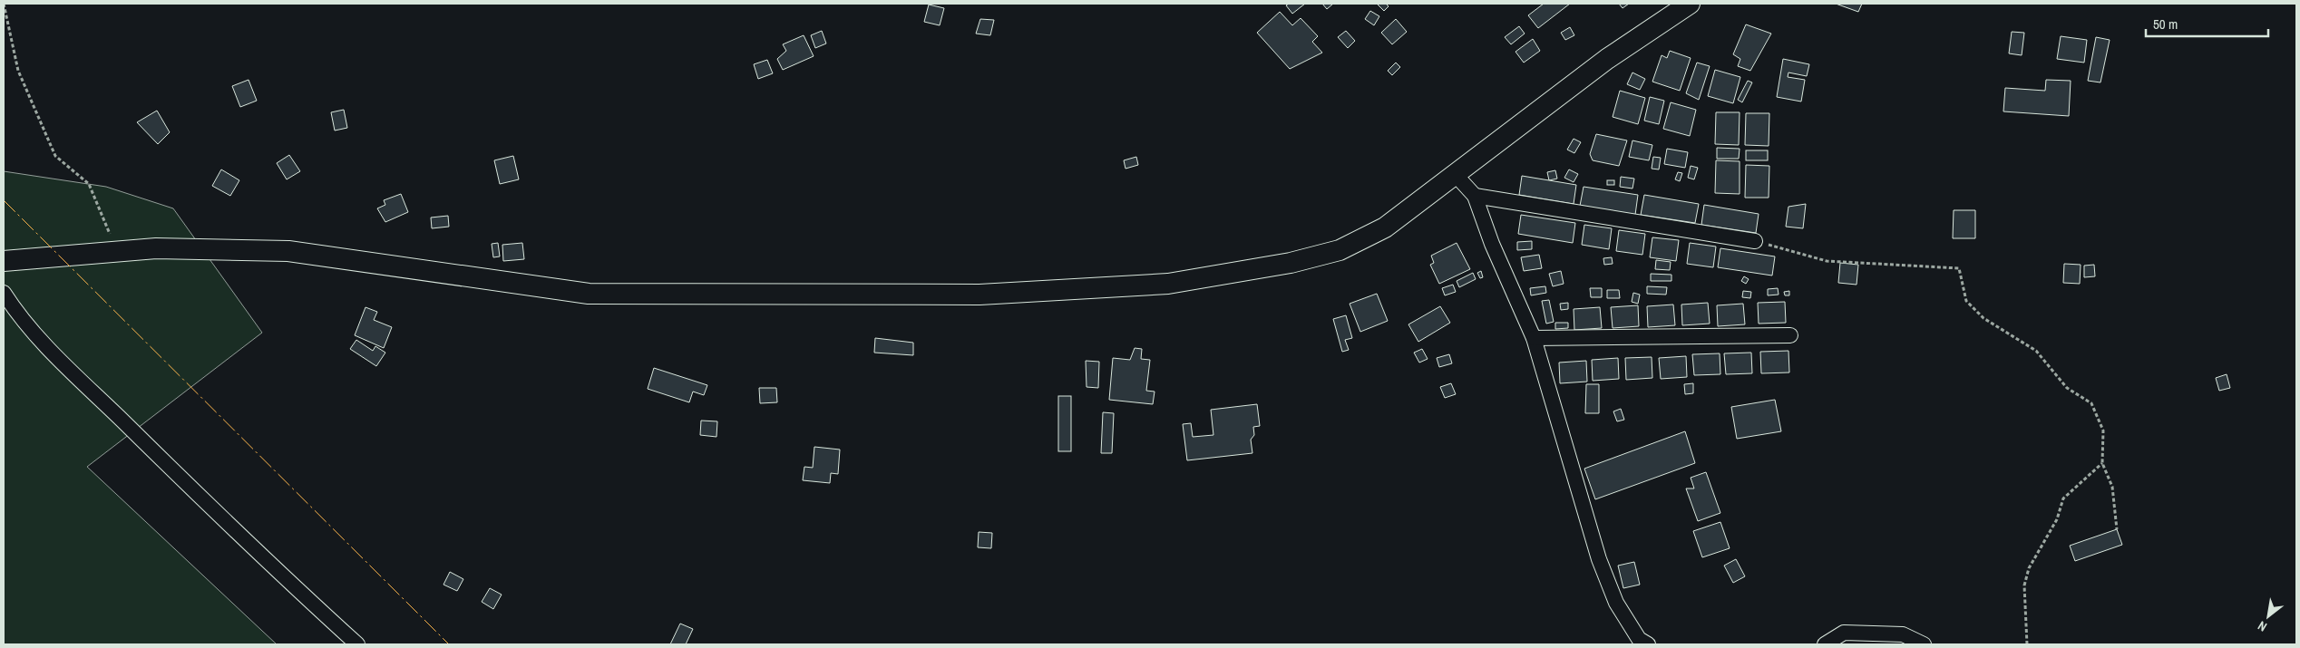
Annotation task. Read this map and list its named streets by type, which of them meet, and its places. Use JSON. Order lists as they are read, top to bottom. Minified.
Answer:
{"scale_bar":"50 m","north":"bottom left"}
